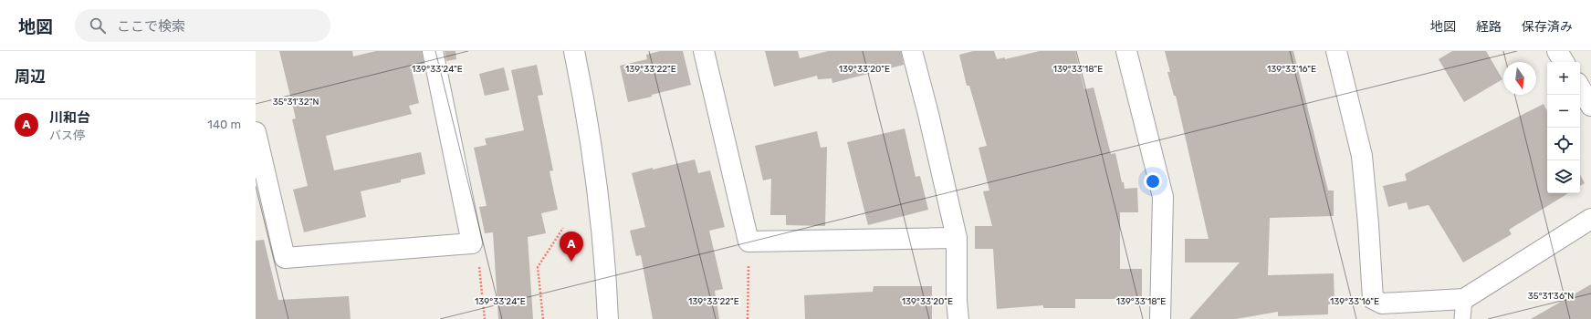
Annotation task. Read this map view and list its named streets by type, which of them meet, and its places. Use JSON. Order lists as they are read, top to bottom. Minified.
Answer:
{"north":"bottom","page":{"header":"地図","search":"ここで検索","nav":["地図","経路","保存済み"],"heading":"周辺","map_buttons":["+","−"],"list":[{"mark":"A","name":"川和台","note":"バス停","value":"140 m"}],"pins":"A"},"coordinates":["139°33'24\"E","139°33'22\"E","139°33'20\"E","139°33'18\"E","139°33'16\"E","35°31'32\"N","35°31'36\"N"]}
